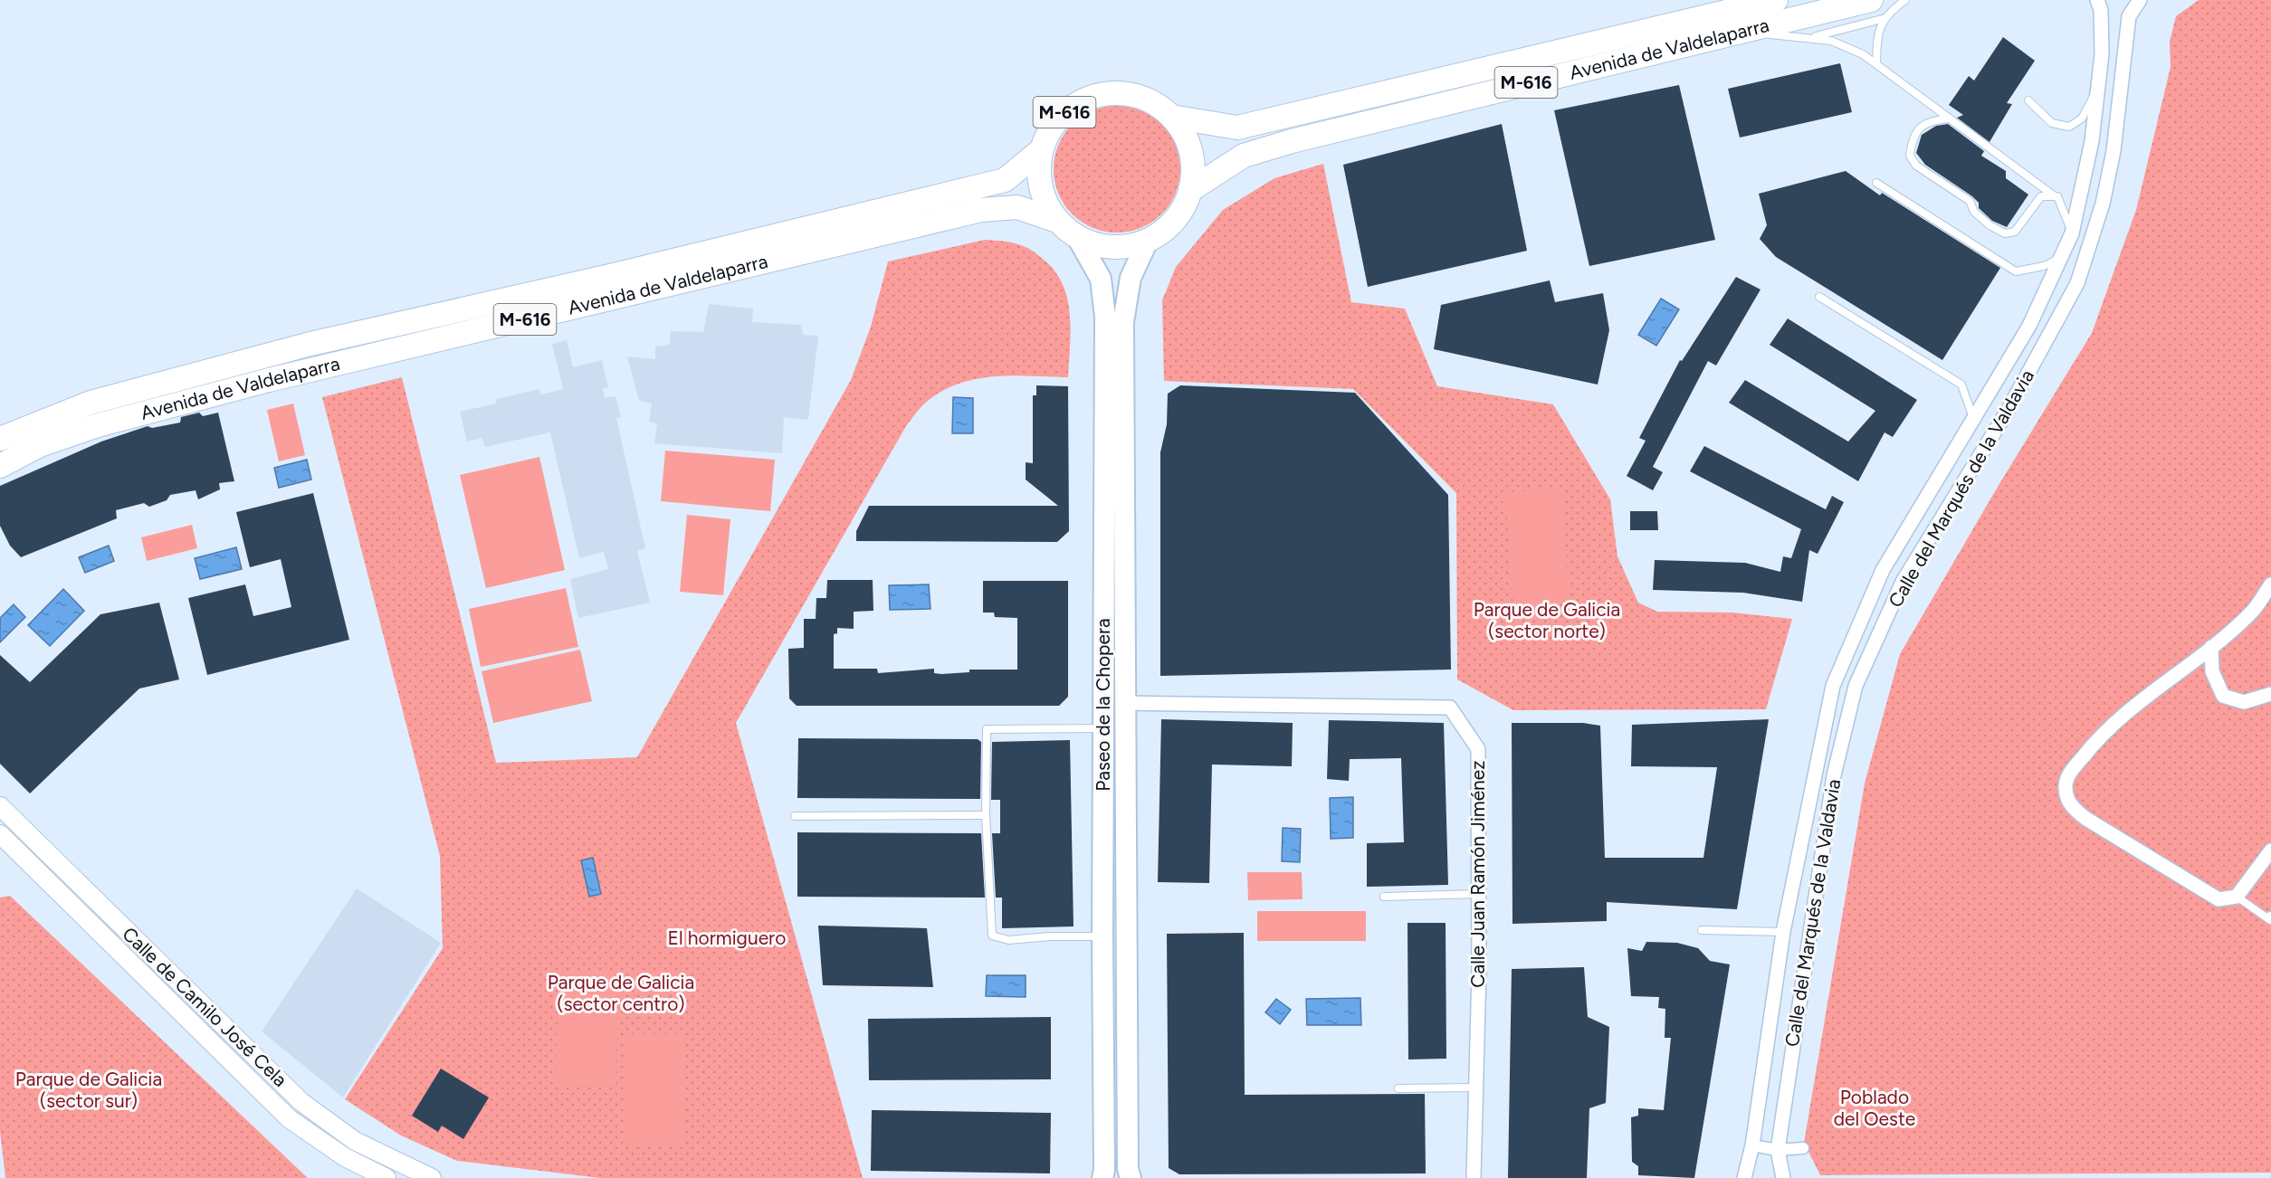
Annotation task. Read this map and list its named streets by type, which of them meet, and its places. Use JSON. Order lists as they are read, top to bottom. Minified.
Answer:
{"streets":{"highway":["Avenida de Valdelaparra","M-616"],"main road":["Paseo de la Chopera"],"street":["Calle del Marqués de la Valdavia","Calle Juan Ramón Jiménez","Calle de Camilo José Cela"]},"crossings":[["Avenida de Valdelaparra","M-616"],["Avenida de Valdelaparra","Paseo de la Chopera"],["M-616","Paseo de la Chopera"],["Paseo de la Chopera","Calle Juan Ramón Jiménez"]],"parks":["Parque de Galicia (sector norte)","El hormiguero","Parque de Galicia (sector centro)","Parque de Galicia (sector sur)","Poblado del Oeste"]}
